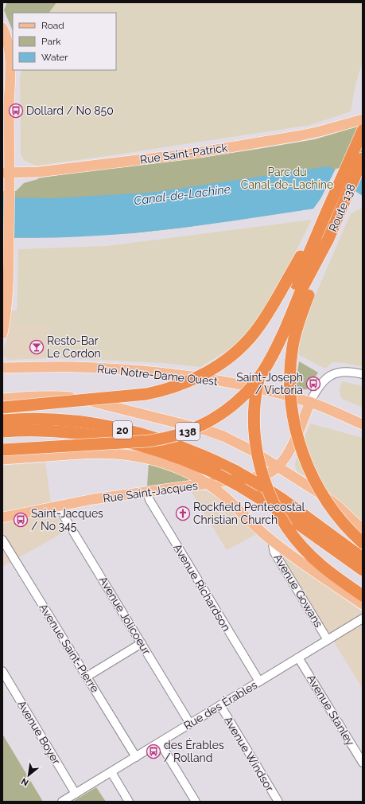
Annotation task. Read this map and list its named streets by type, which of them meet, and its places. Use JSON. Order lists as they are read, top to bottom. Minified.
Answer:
{"streets":{"highway":["Route 138","20","138"],"main road":["Rue Saint-Patrick","Rue Notre-Dame Ouest","Rue Saint-Jacques"],"street":["Avenue Richardson","Avenue Gowans","Avenue Jolicoeur","Avenue Saint-Pierre","Rue des Érables","Avenue Stanley","Avenue Boyer","Avenue Windsor"]},"crossings":[["Route 138","138"],["Rue Saint-Jacques","Avenue Richardson"],["Rue Saint-Jacques","Avenue Jolicoeur"],["Avenue Richardson","Rue des Érables"],["Avenue Gowans","Rue des Érables"],["Avenue Jolicoeur","Rue des Érables"],["Avenue Saint-Pierre","Rue des Érables"],["Rue des Érables","Avenue Stanley"],["Rue des Érables","Avenue Boyer"],["Rue des Érables","Avenue Windsor"]],"water":["Canal-de-Lachine"],"parks":["Parc du Canal-de-Lachine"],"places":{"bus stop":["Dollard / No 850","Saint-Joseph / Victoria","Saint-Jacques / No 345","des Érables / Rolland"],"bar":["Resto-Bar Le Cordon"],"church":["Rockfield Pentecostal Christian Church"]},"legend":["Road","Park","Water"],"north":"bottom left"}
